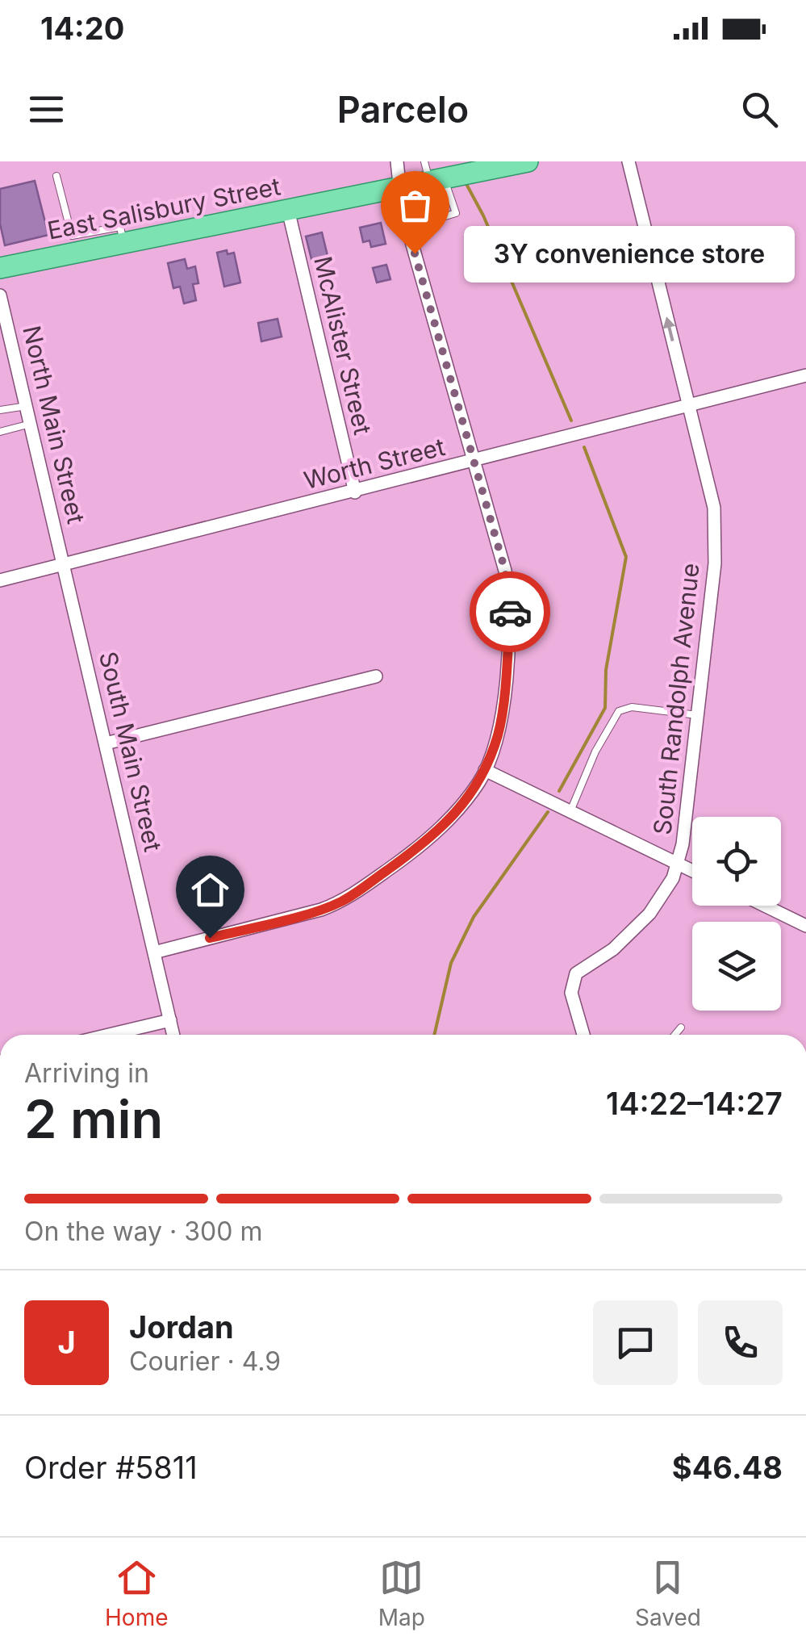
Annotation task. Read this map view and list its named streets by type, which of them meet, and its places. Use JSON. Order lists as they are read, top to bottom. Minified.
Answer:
{"streets":{"main road":["East Salisbury Street"],"street":["McAlister Street","North Main Street","Worth Street","South Randolph Avenue","South Main Street"]},"crossings":[["East Salisbury Street","McAlister Street"],["McAlister Street","Worth Street"],["North Main Street","Worth Street"],["North Main Street","South Main Street"],["Worth Street","South Randolph Avenue"],["Worth Street","South Main Street"]],"places":["3Y convenience store"],"page":{"status":"14:20","header":"Parcelo","bubble":"3Y convenience store","heading":["2 min","Arriving in","14:22–14:27"],"panel":["Jordan","Courier · 4.9","Order #5811","$46.48"],"bar":"On the way · 300 m","round":"J","tabs":["Home","Map","Saved"]}}
